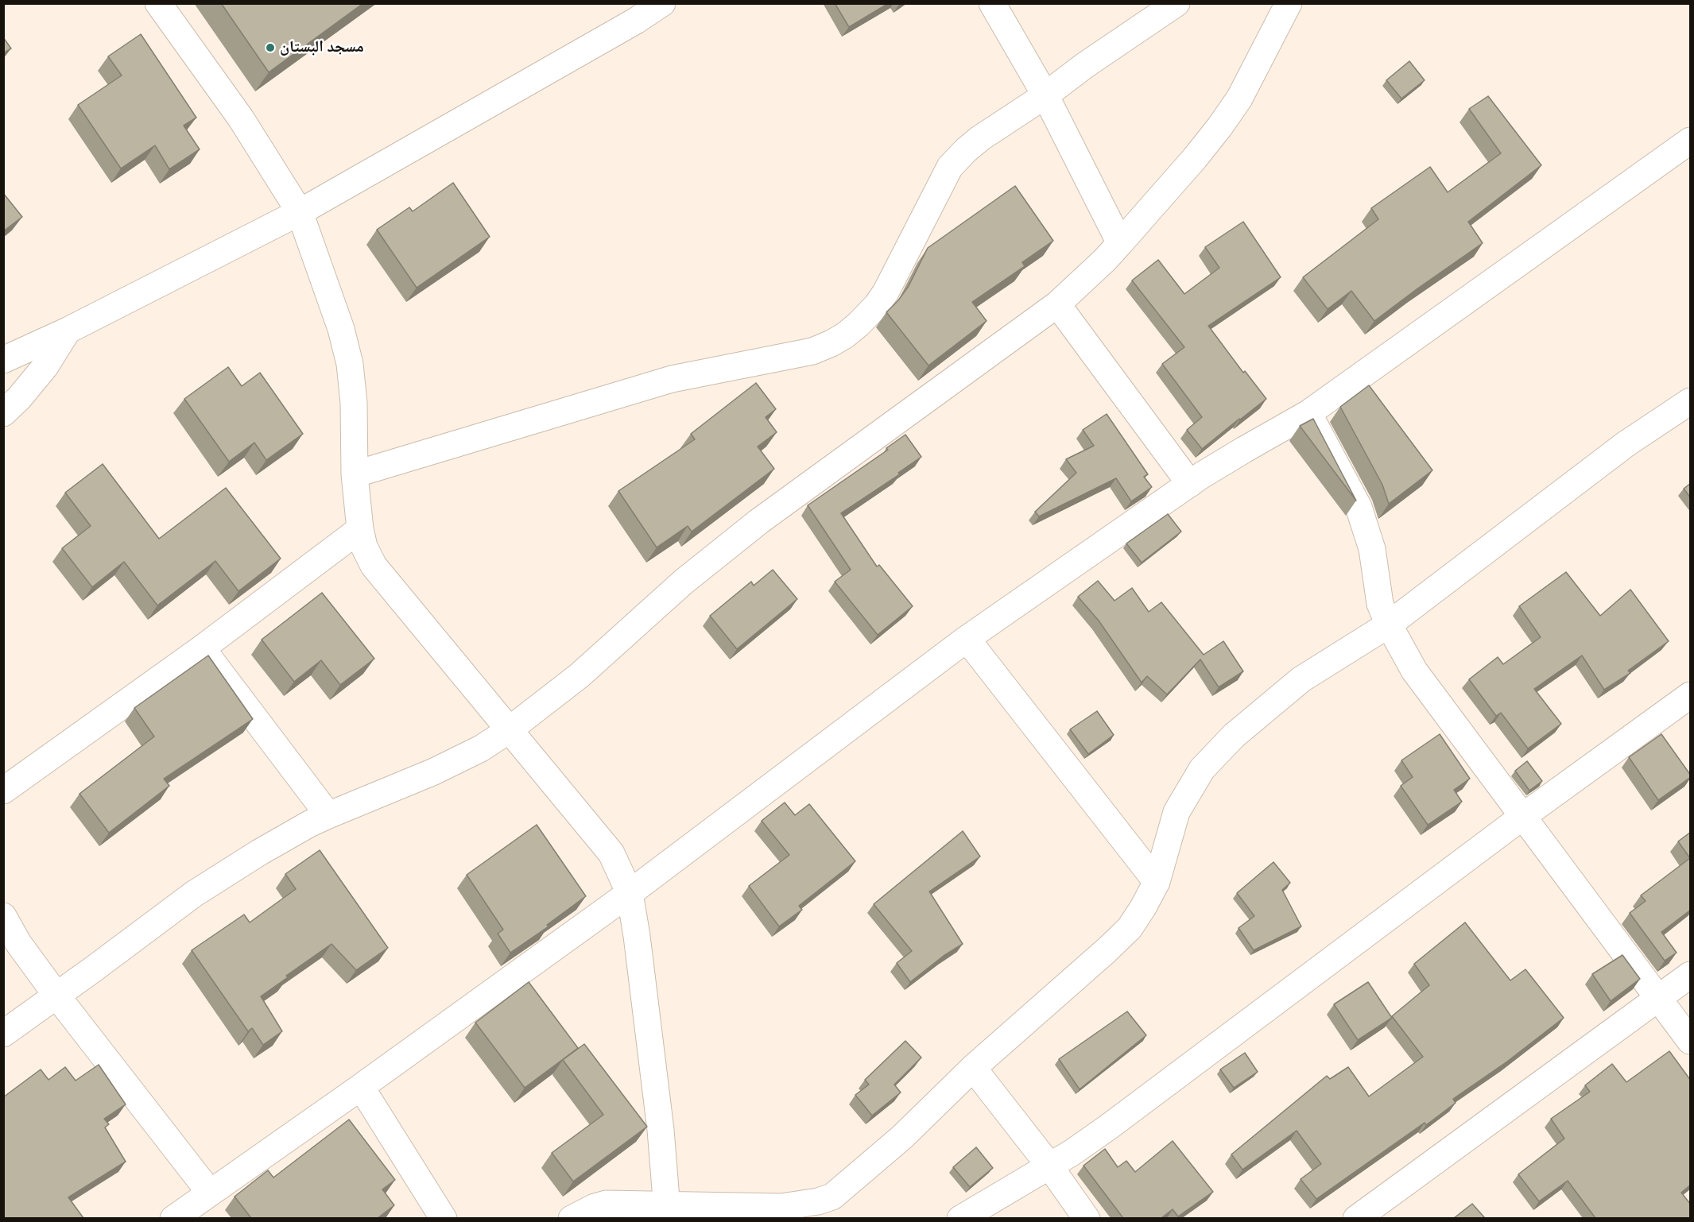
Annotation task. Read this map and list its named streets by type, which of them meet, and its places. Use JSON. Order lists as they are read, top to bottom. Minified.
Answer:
{"places":["مسجد البستان"]}
